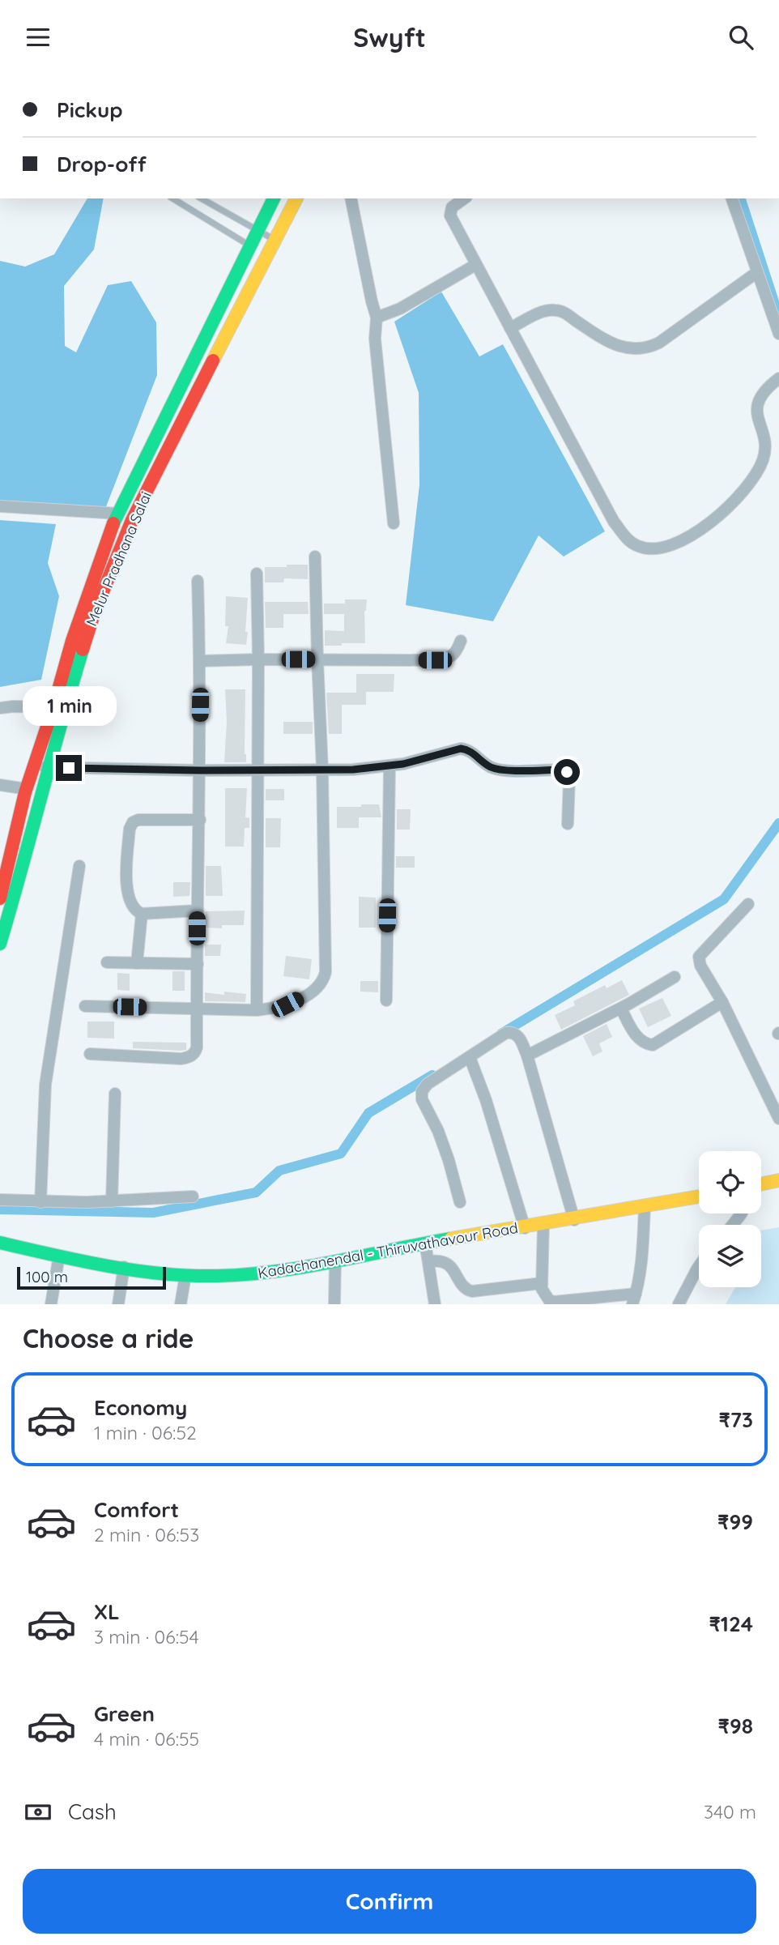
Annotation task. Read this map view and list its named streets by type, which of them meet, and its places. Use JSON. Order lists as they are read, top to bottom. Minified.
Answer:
{"streets":{"main road":["Melur Pradhana Salai","Kadachanendal - Thiruvathavour Road"]},"scale_bar":"100 m","page":{"header":"Swyft","banner":["Pickup","Drop-off"],"bubble":"1 min","scale":"100 m","heading":"Choose a ride","list":[{"name":"Economy","note":"1 min · 06:52","value":"₹73"},{"name":"Comfort","note":"2 min · 06:53","value":"₹99"},{"name":"XL","note":"3 min · 06:54","value":"₹124"},{"name":"Green","note":"4 min · 06:55","value":"₹98"}],"pay":["Cash","340 m"],"buttons":"Confirm"}}
